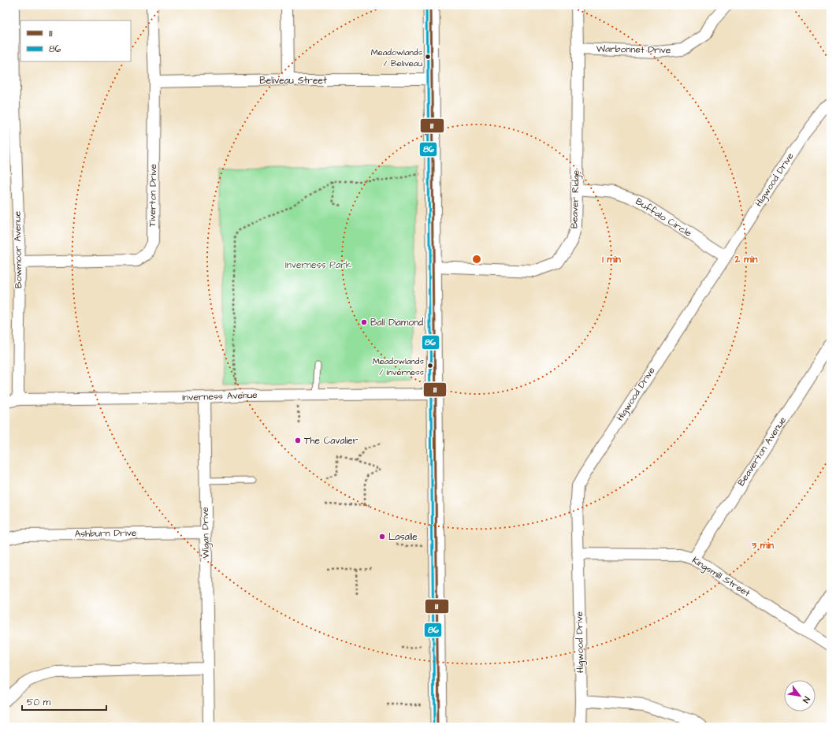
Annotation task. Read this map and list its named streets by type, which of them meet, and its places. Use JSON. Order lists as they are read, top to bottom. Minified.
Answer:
{"streets":{"street":["Warbonnet Drive","Beliveau Street","Higwood Drive","Tiverton Drive","Beaver Ridge","Buffalo Circle","Bowmoor Avenue","Inverness Avenue","Beaverton Avenue","Wigan Drive","Ashburn Drive","Kingsmill Street"]},"crossings":[["Warbonnet Drive","Beaver Ridge"],["Beliveau Street","Tiverton Drive"],["Higwood Drive","Buffalo Circle"],["Higwood Drive","Kingsmill Street"],["Tiverton Drive","Bowmoor Avenue"],["Beaver Ridge","Buffalo Circle"],["Bowmoor Avenue","Inverness Avenue"],["Inverness Avenue","Wigan Drive"],["Beaverton Avenue","Kingsmill Street"],["Wigan Drive","Ashburn Drive"]],"parks":["Inverness Park"],"places":["Meadowlands / Beliveau","Ball Diamond","Meadowlands / Inverness","The Cavalier","Lasalle"],"lines":["transit line 111","transit line 86"],"legend":["111","86"],"scale_bar":"50 m","north":"bottom right","rings":["1 min","2 min","3 min"]}
